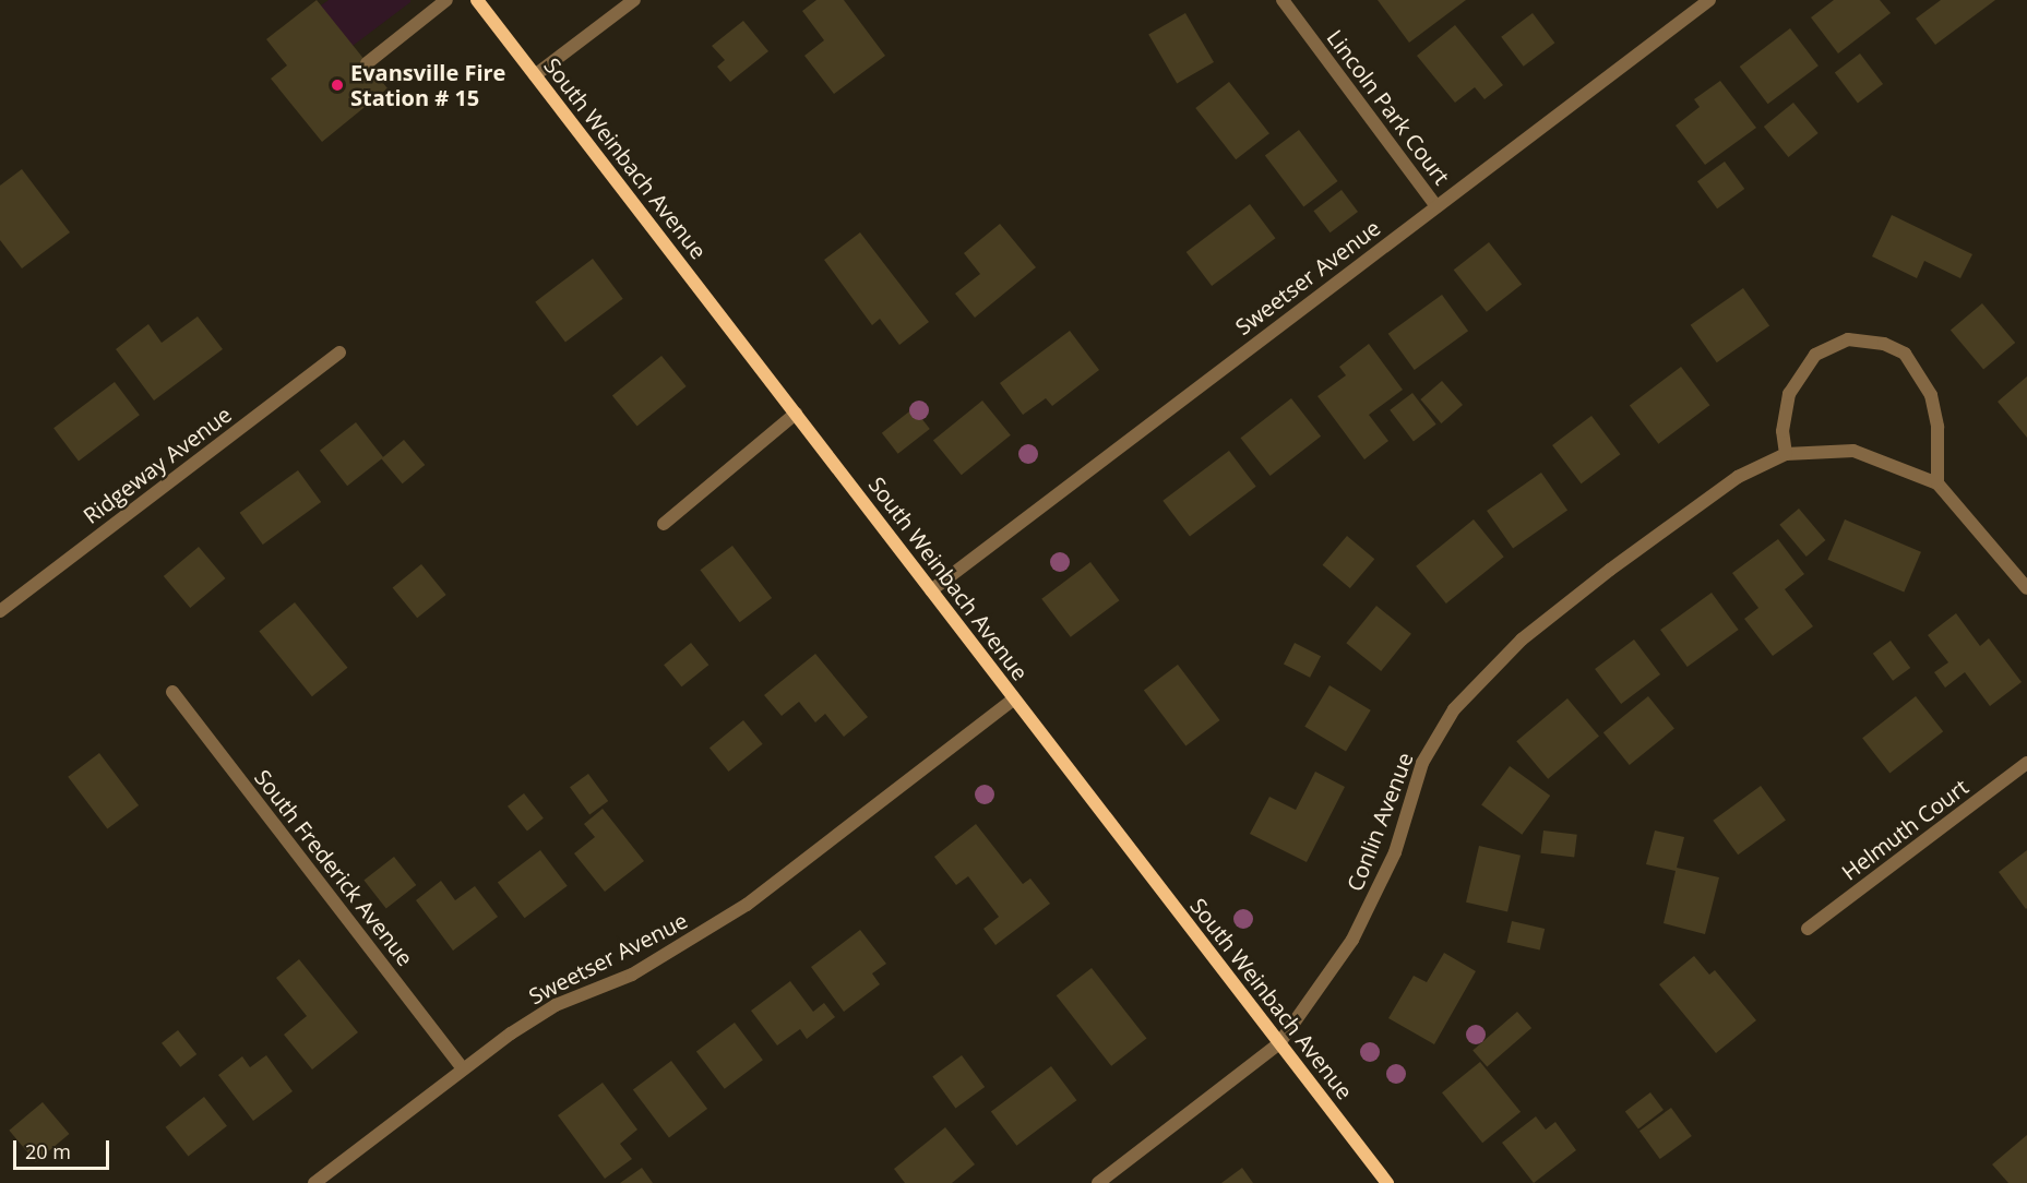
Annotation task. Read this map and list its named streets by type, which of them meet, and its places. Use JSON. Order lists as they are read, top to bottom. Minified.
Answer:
{"streets":{"street":["Lincoln Park Court","South Weinbach Avenue","Sweetser Avenue","Ridgeway Avenue","Conlin Avenue","Helmuth Court","South Frederick Avenue"]},"crossings":[["Lincoln Park Court","Sweetser Avenue"],["South Weinbach Avenue","Sweetser Avenue"],["South Weinbach Avenue","Conlin Avenue"],["Sweetser Avenue","South Frederick Avenue"]],"places":["Evansville Fire Station # 15"],"scale_bar":"20 m"}
